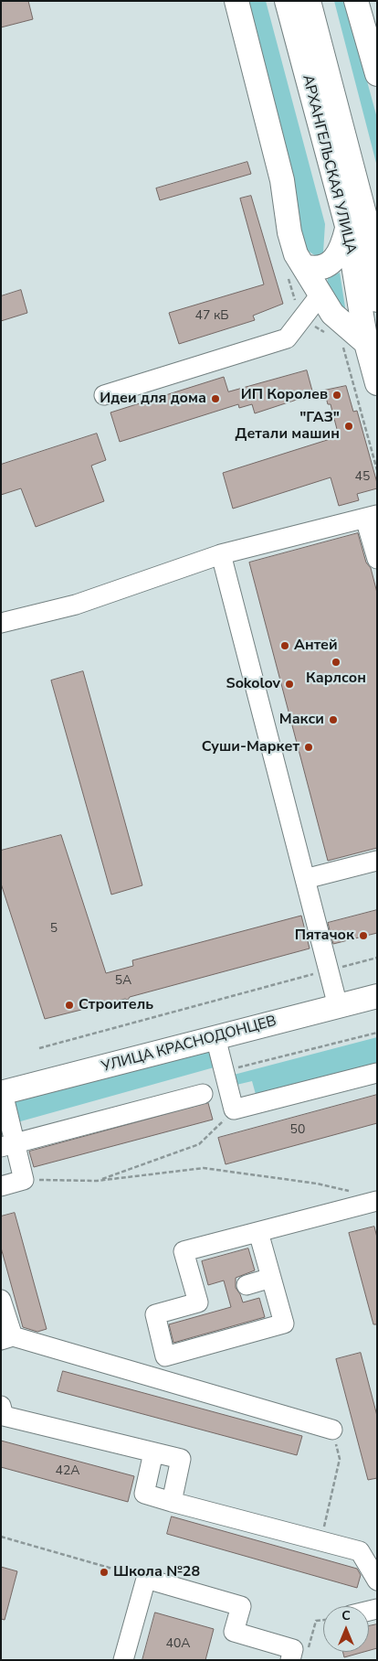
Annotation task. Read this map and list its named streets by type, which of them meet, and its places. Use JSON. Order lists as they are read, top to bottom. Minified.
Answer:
{"streets":{"main road":["АРХАНГЕЛЬСКАЯ УЛИЦА","УЛИЦА КРАСНОДОНЦЕВ"]},"places":["ИП Королев","Идеи для дома","\"ГАЗ\" Детали машин","Антей","Карлсон","Sokolov","Макси","Суши-Маркет","Пятачок","Строитель","Школа №28"],"house_numbers":["47 кБ","45","5","5А","50","42А","40А"],"north":"top"}
